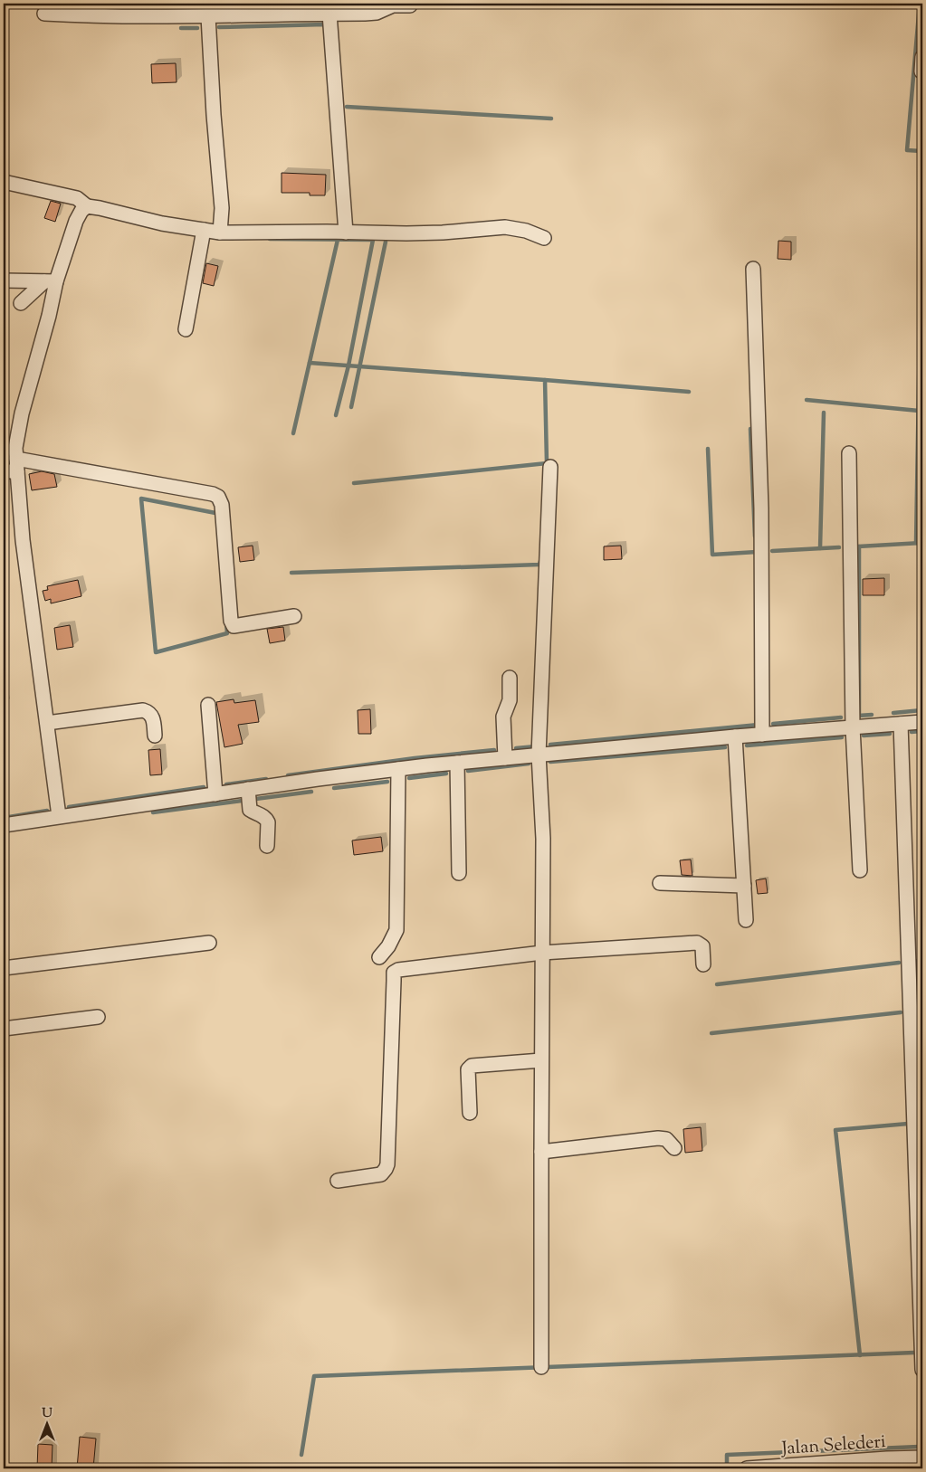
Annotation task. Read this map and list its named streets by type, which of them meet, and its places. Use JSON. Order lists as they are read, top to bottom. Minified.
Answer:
{"streets":{"street":["Jalan Selederi"]},"north":"top"}
